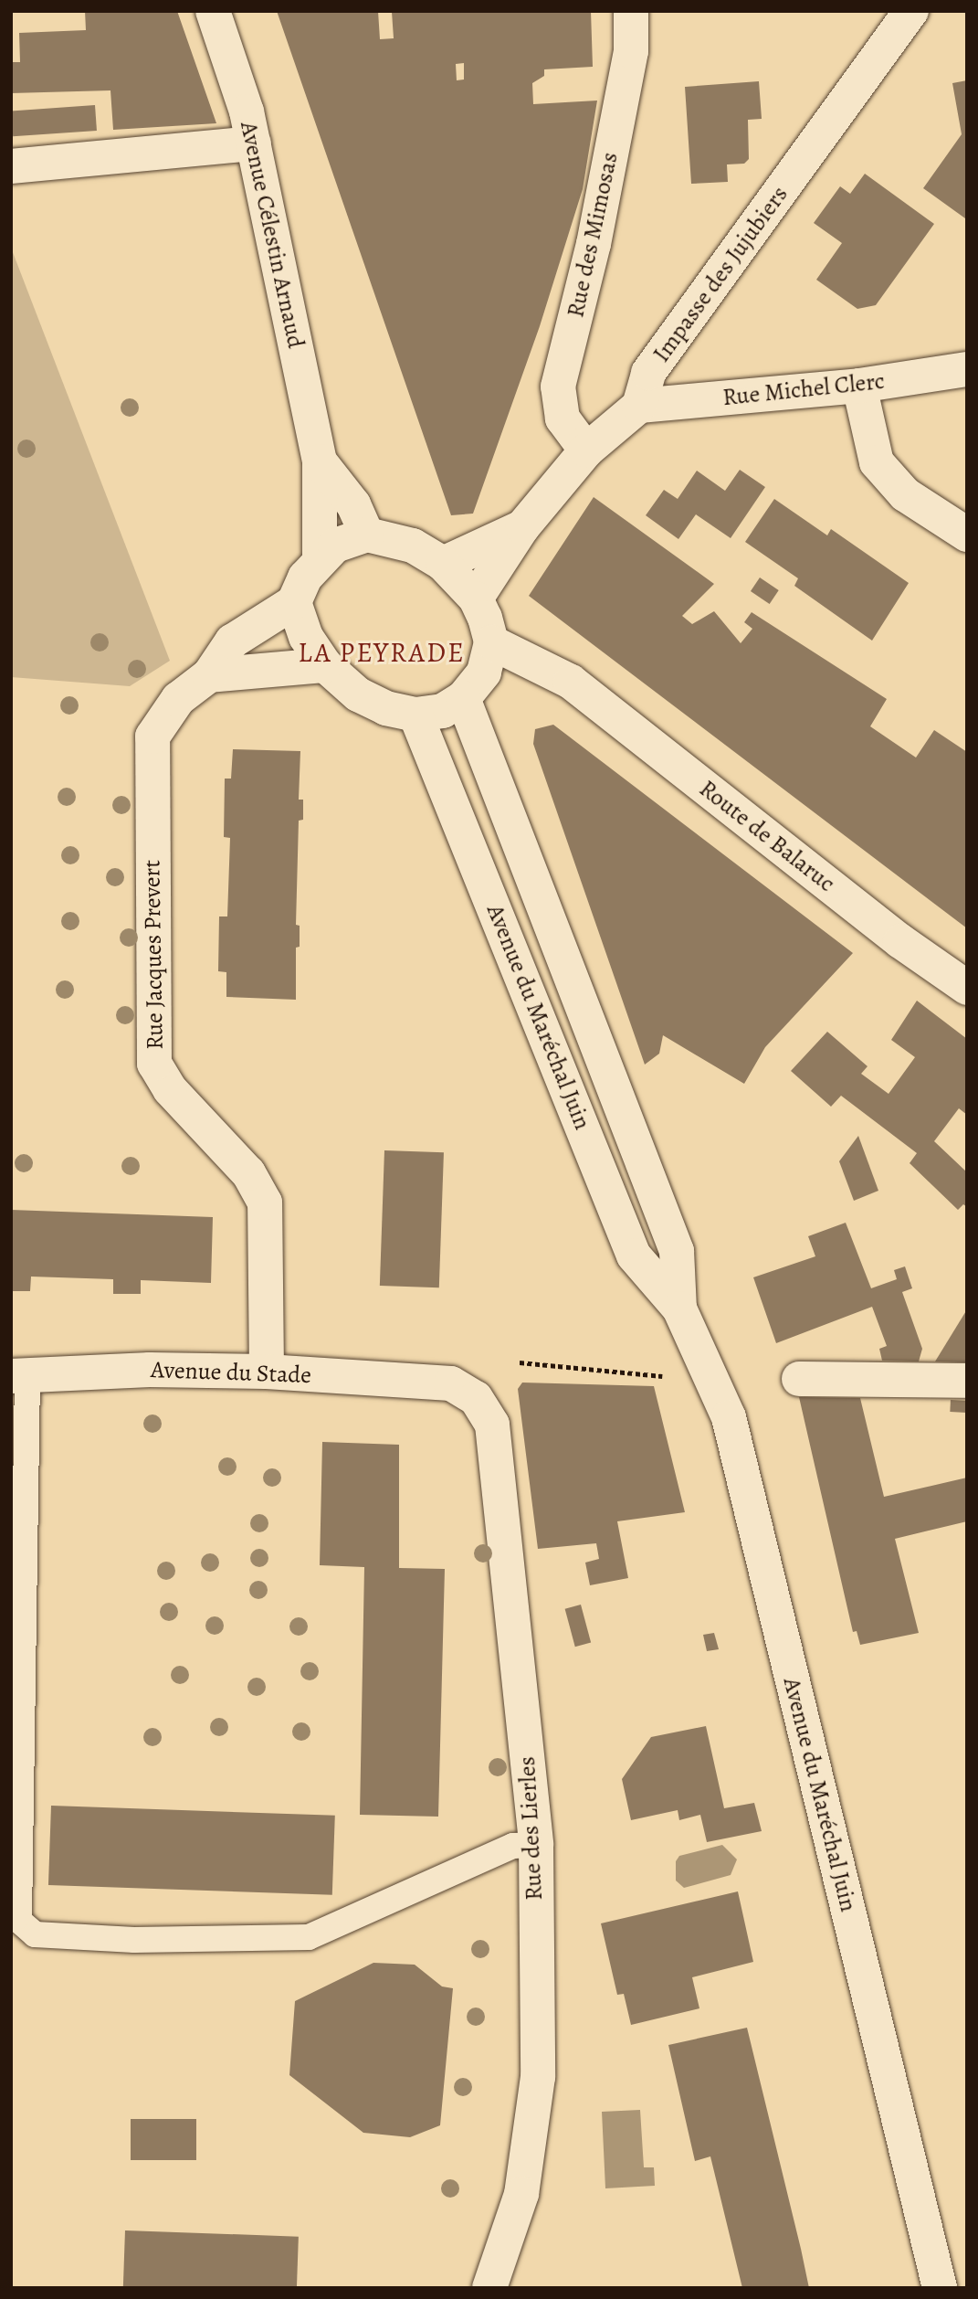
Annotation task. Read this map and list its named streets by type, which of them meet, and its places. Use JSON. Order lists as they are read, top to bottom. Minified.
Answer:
{"streets":{"street":["Avenue Célestin Arnaud","Rue des Mimosas","Impasse des Jujubiers","Rue Michel Clerc","Route de Balaruc","Rue Jacques Prevert","Avenue du Maréchal Juin","Avenue du Stade","Rue des Lierles"]},"crossings":[["Avenue Célestin Arnaud","Route de Balaruc"],["Avenue Célestin Arnaud","Rue Jacques Prevert"],["Avenue Célestin Arnaud","Avenue du Maréchal Juin"],["Impasse des Jujubiers","Rue Michel Clerc"],["Route de Balaruc","Rue Jacques Prevert"],["Route de Balaruc","Avenue du Maréchal Juin"],["Rue Jacques Prevert","Avenue du Maréchal Juin"],["Rue Jacques Prevert","Avenue du Stade"],["Avenue du Stade","Rue des Lierles"]],"districts":["LA PEYRADE"]}
